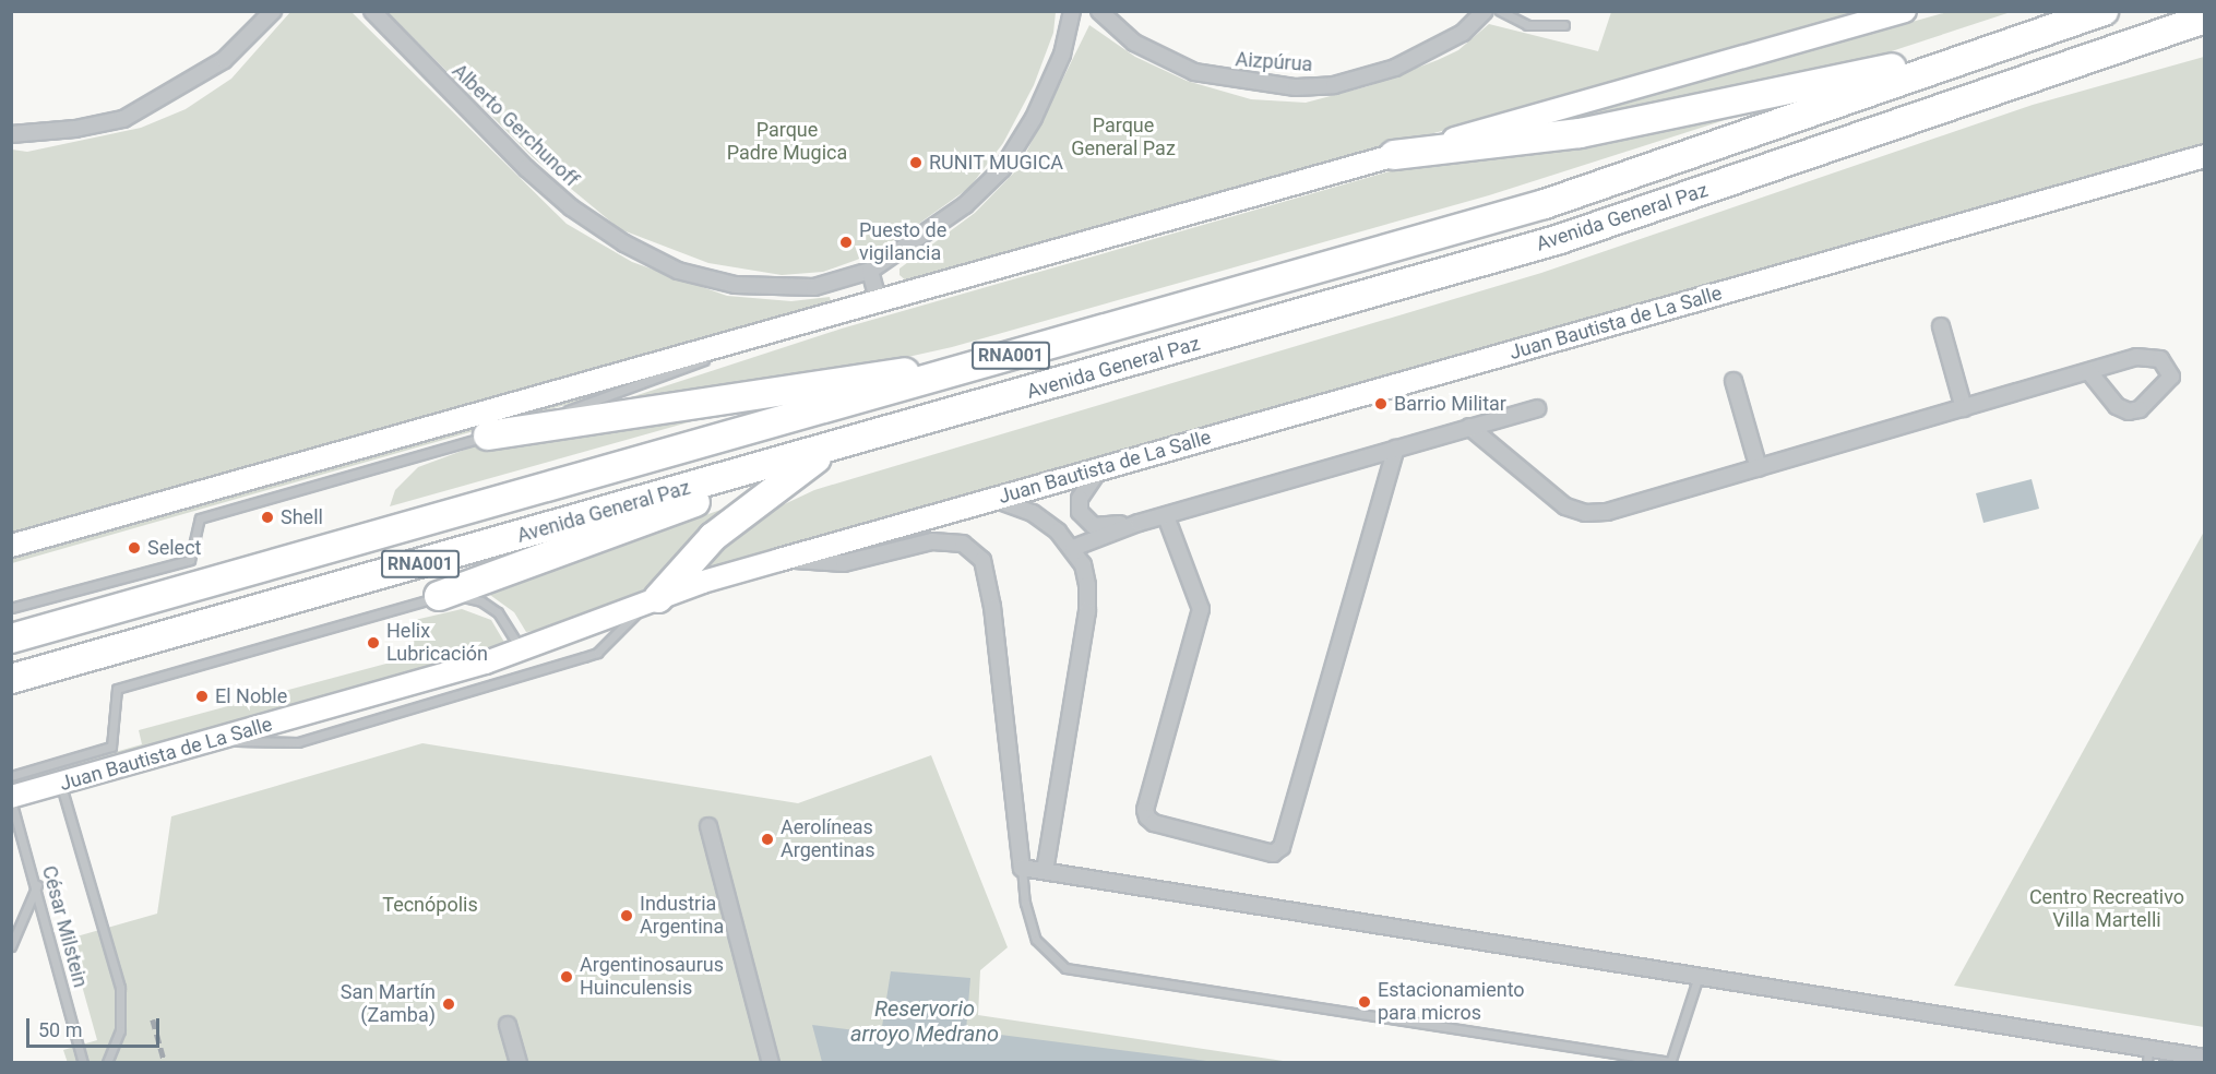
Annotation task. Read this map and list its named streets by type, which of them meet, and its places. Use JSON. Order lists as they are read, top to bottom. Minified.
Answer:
{"streets":{"highway":["Avenida General Paz","RNA001"],"street":["Aizpúrua","Alberto Gerchunoff","Juan Bautista de La Salle"],"lane":["César Milstein"]},"crossings":[["Juan Bautista de La Salle","César Milstein"]],"water":["Reservorio arroyo Medrano"],"parks":["Parque General Paz","Parque Padre Mugica","Centro Recreativo Villa Martelli","Tecnópolis"],"places":["RUNIT MUGICA","Puesto de vigilancia","Barrio Militar","Shell","Select","Helix Lubricación","El Noble","Aerolíneas Argentinas","Industria Argentina","Argentinosaurus Huinculensis","Estacionamiento para micros","San Martín (Zamba)"],"scale_bar":"50 m"}
